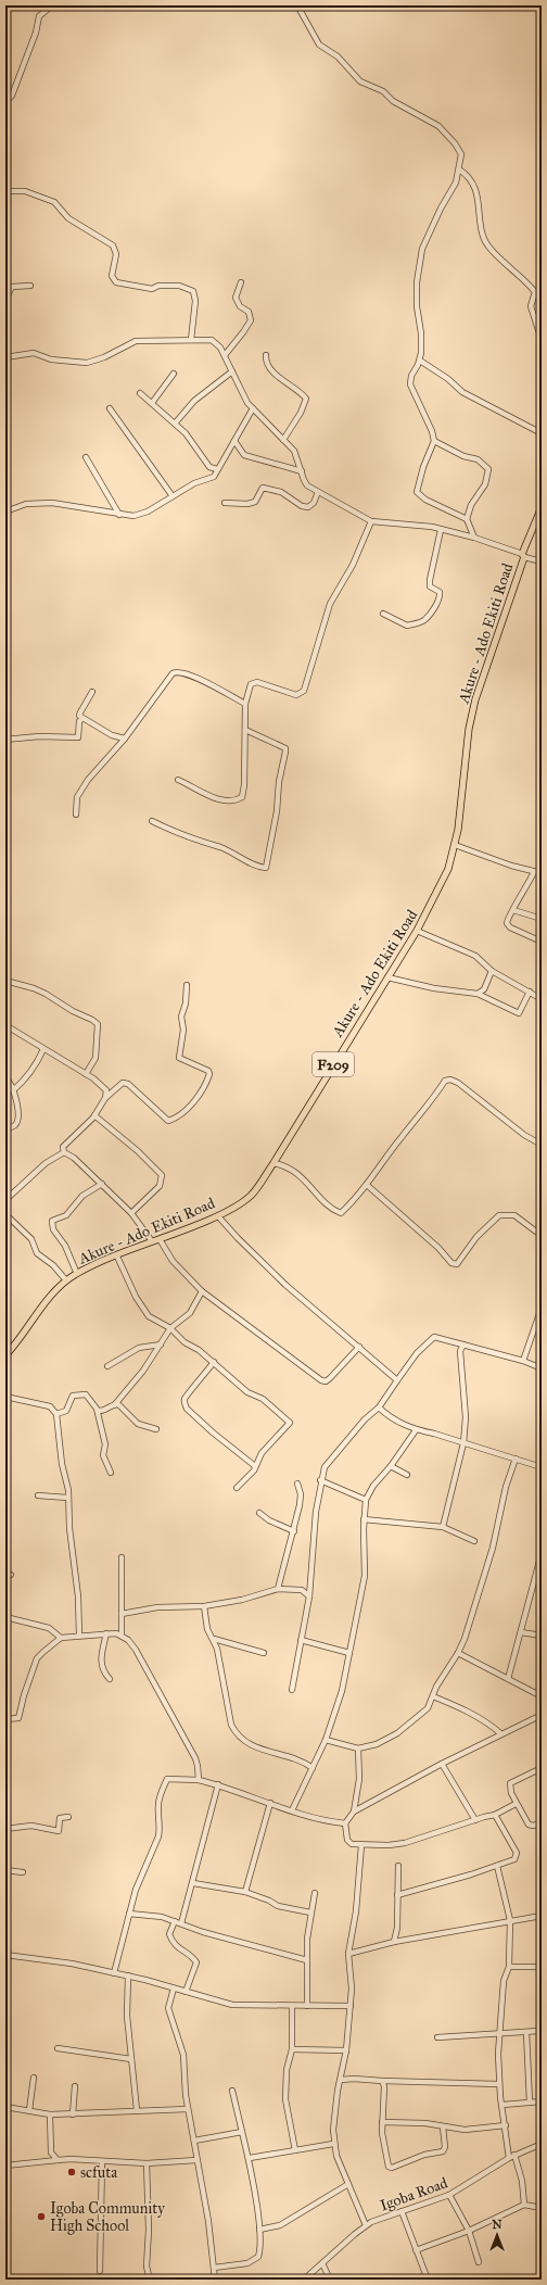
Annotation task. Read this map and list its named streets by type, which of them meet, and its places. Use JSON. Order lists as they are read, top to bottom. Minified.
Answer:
{"streets":{"main road":["Akure - Ado Ekiti Road","F209"],"street":["Igoba Road"]},"places":["scfuta","Igoba Community High School"],"north":"top"}
